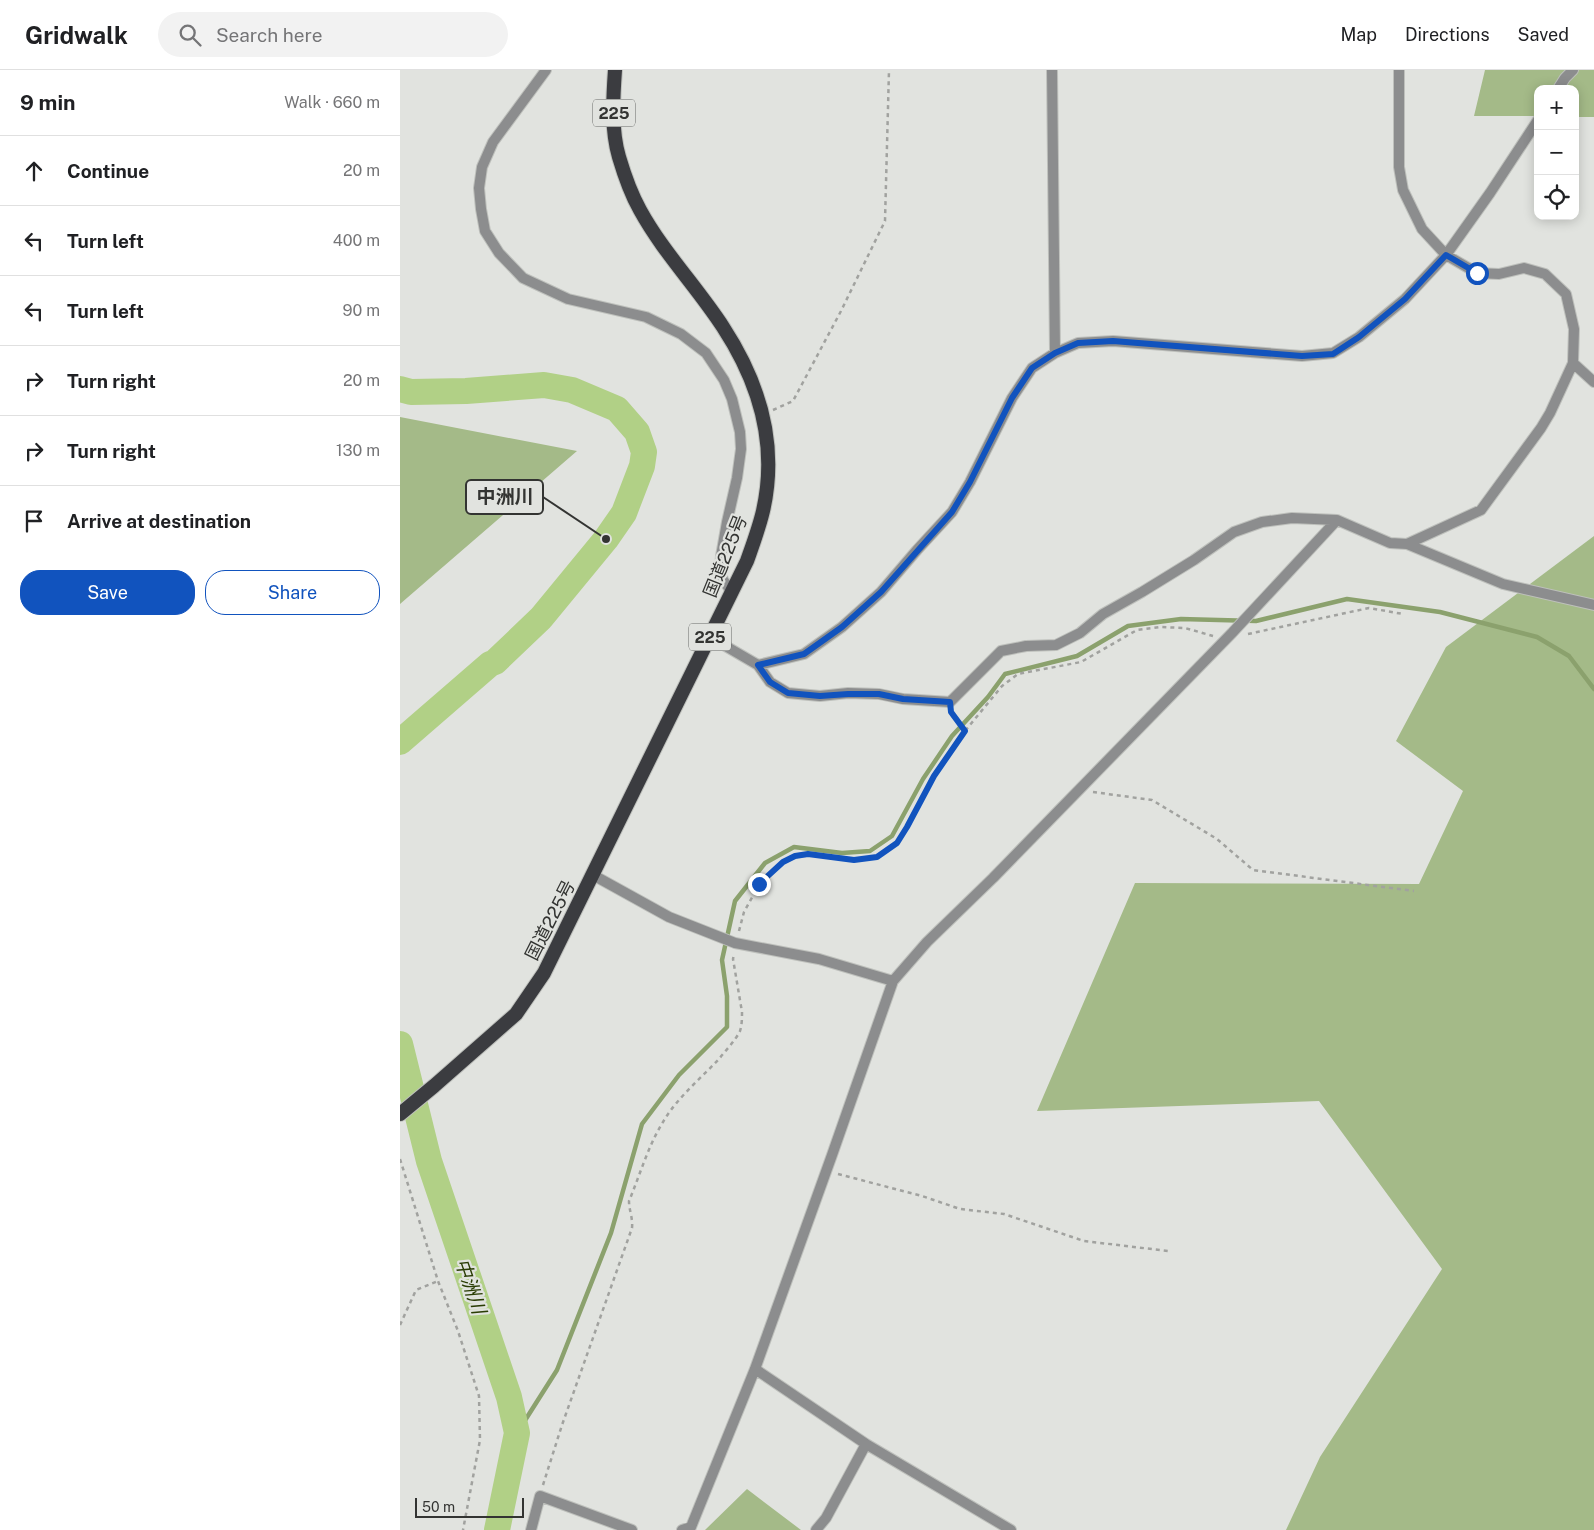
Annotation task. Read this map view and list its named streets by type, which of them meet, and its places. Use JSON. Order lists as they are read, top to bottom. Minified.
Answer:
{"streets":{"highway":["225","国道225号"]},"water":["中洲川"],"places":["中洲川"],"scale_bar":"50 m","page":{"header":"Gridwalk","search":"Search here","nav":["Map","Directions","Saved"],"heading":["9 min","Walk · 660 m"],"map_buttons":["+","−"],"list":[["Continue","20 m"],["Turn left","400 m"],["Turn left","90 m"],["Turn right","20 m"],["Turn right","130 m"],"Arrive at destination"],"buttons":["Save","Share"],"scale":"50 m"}}
